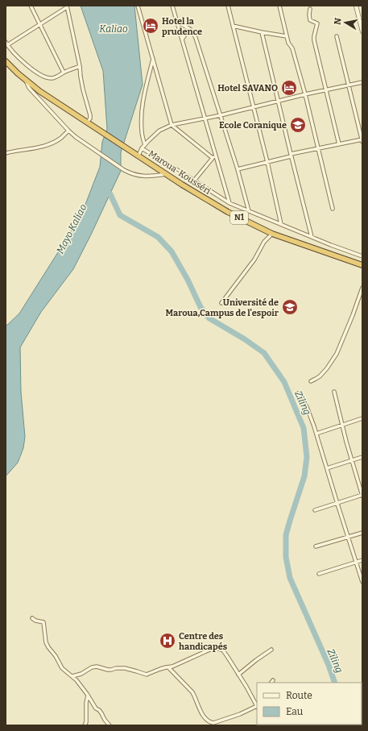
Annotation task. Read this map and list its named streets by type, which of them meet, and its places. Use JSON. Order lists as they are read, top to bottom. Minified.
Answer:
{"streets":{"highway":["Maroua-Kousséri","N1"]},"water":["Kaliao","Mayo Kaliao","Ziling"],"places":{"hotel":["Hotel la prudence","Hotel SAVANO"],"school or university":["Ecole Coranique","Université de Maroua,Campus de l'espoir"],"hospital":["Centre des handicapés"]},"legend":["Route","Eau"],"north":"left"}
